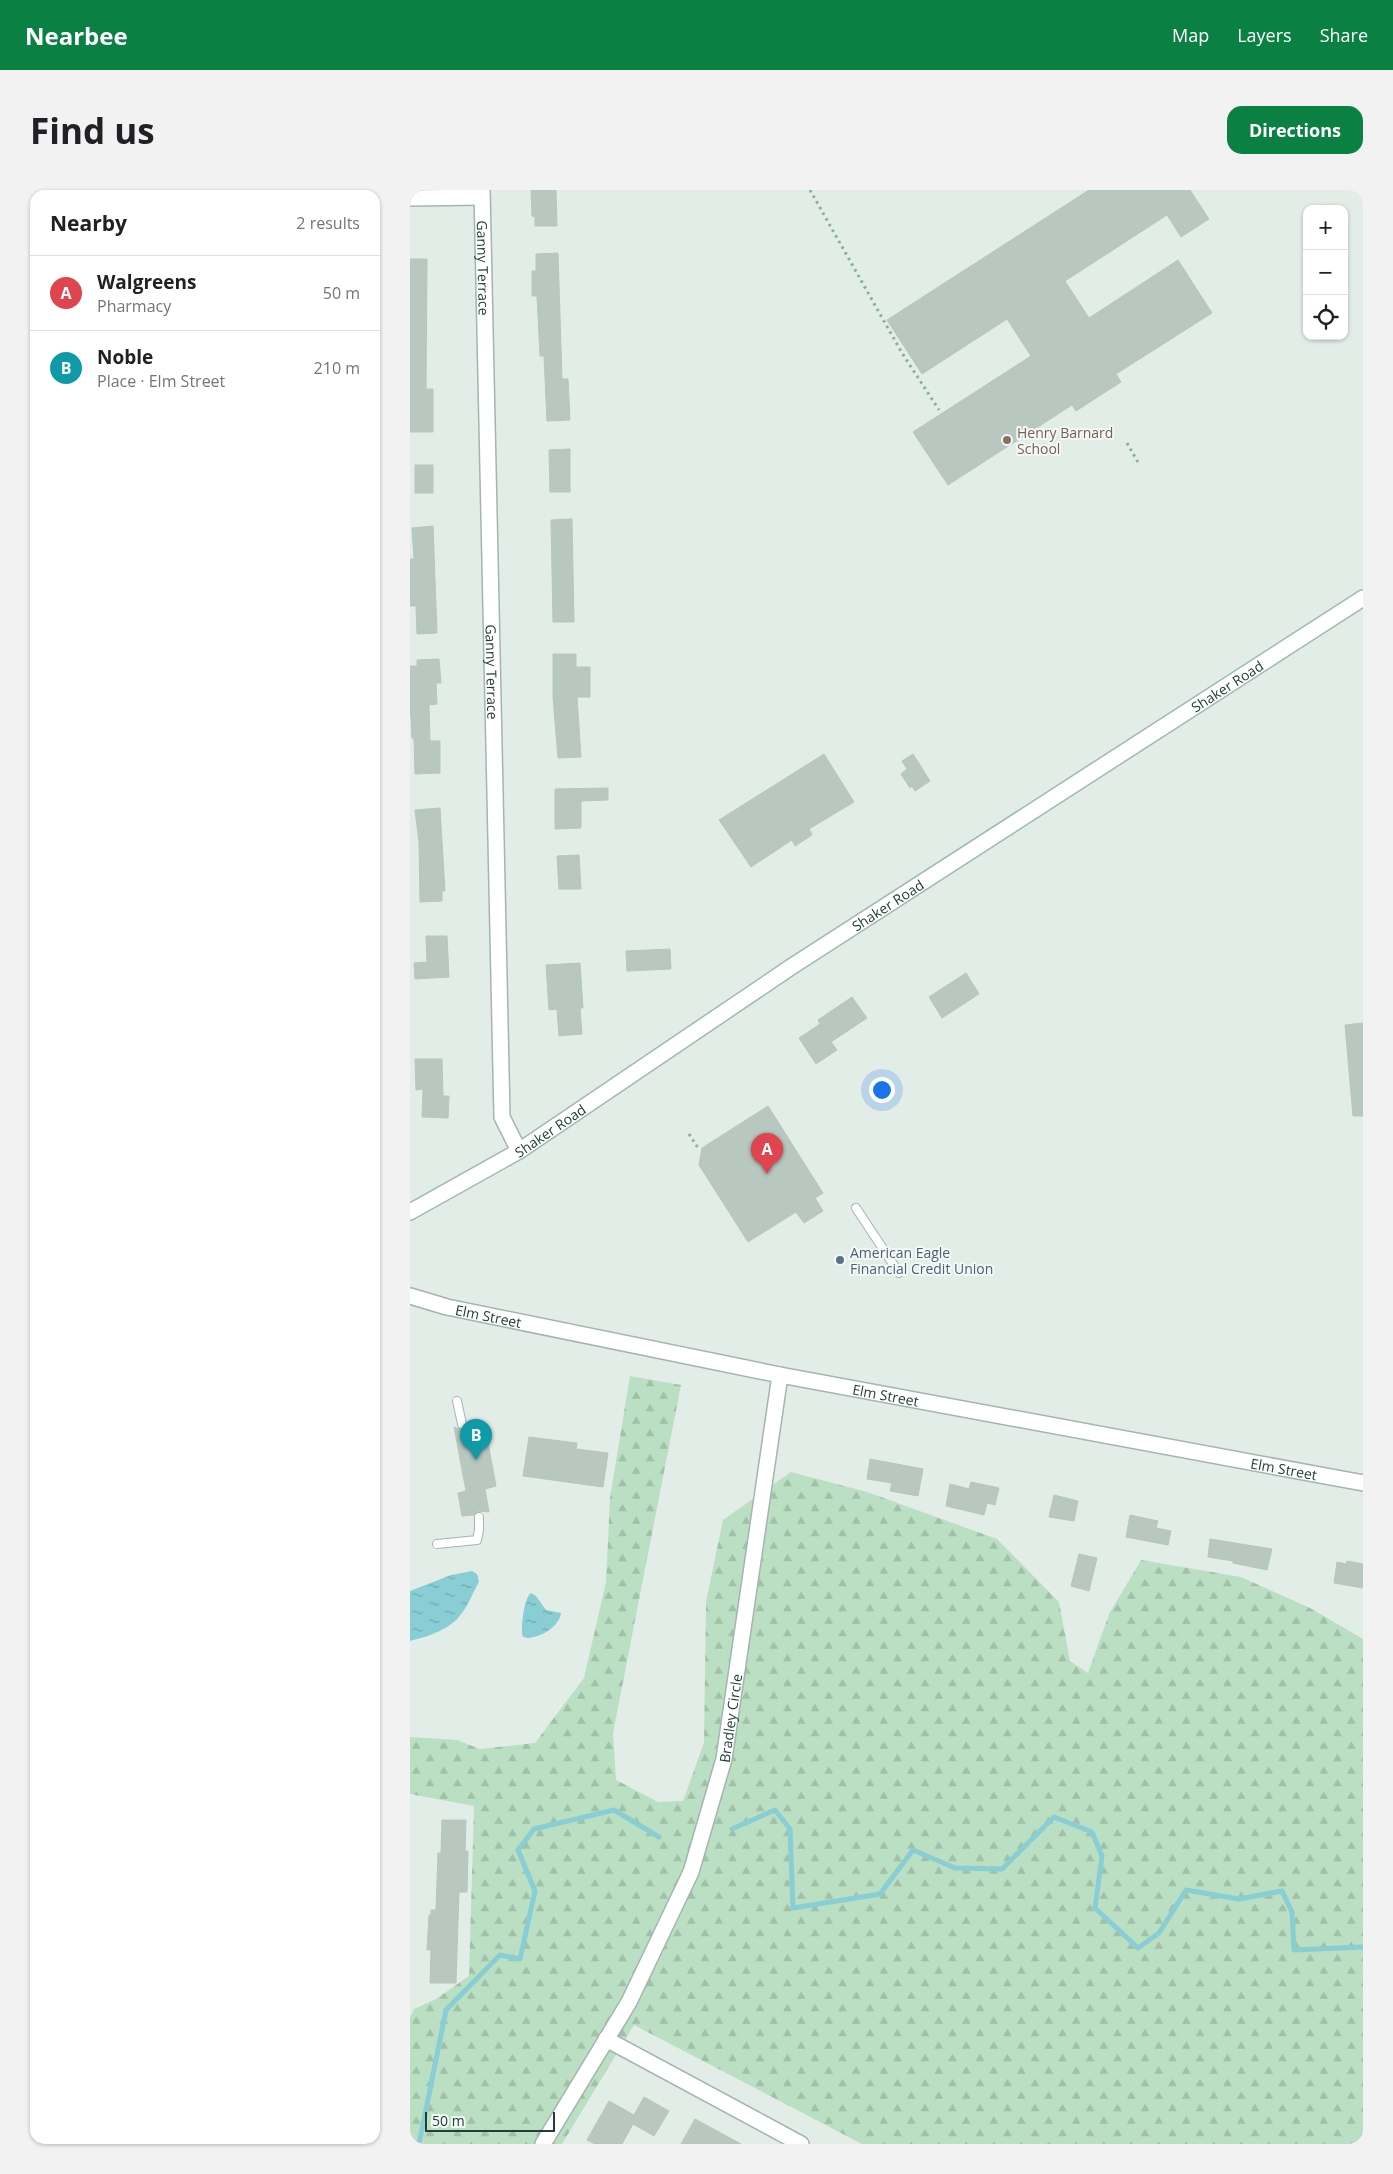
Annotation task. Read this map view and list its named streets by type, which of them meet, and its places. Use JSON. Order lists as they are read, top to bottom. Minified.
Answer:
{"streets":{"street":["Ganny Terrace","Shaker Road","Elm Street","Bradley Circle"]},"crossings":[["Ganny Terrace","Shaker Road"],["Elm Street","Bradley Circle"]],"places":["Henry Barnard School","American Eagle Financial Credit Union"],"scale_bar":"50 m","page":{"header":"Nearbee","nav":["Map","Layers","Share"],"buttons":"Directions","title":"Find us","heading":["Nearby","2 results"],"map_buttons":["+","−"],"list":[{"mark":"A","name":"Walgreens","note":"Pharmacy","value":"50 m"},{"mark":"B","name":"Noble","note":"Place · Elm Street","value":"210 m"}],"pins":["A","B"],"scale":"50 m"}}
